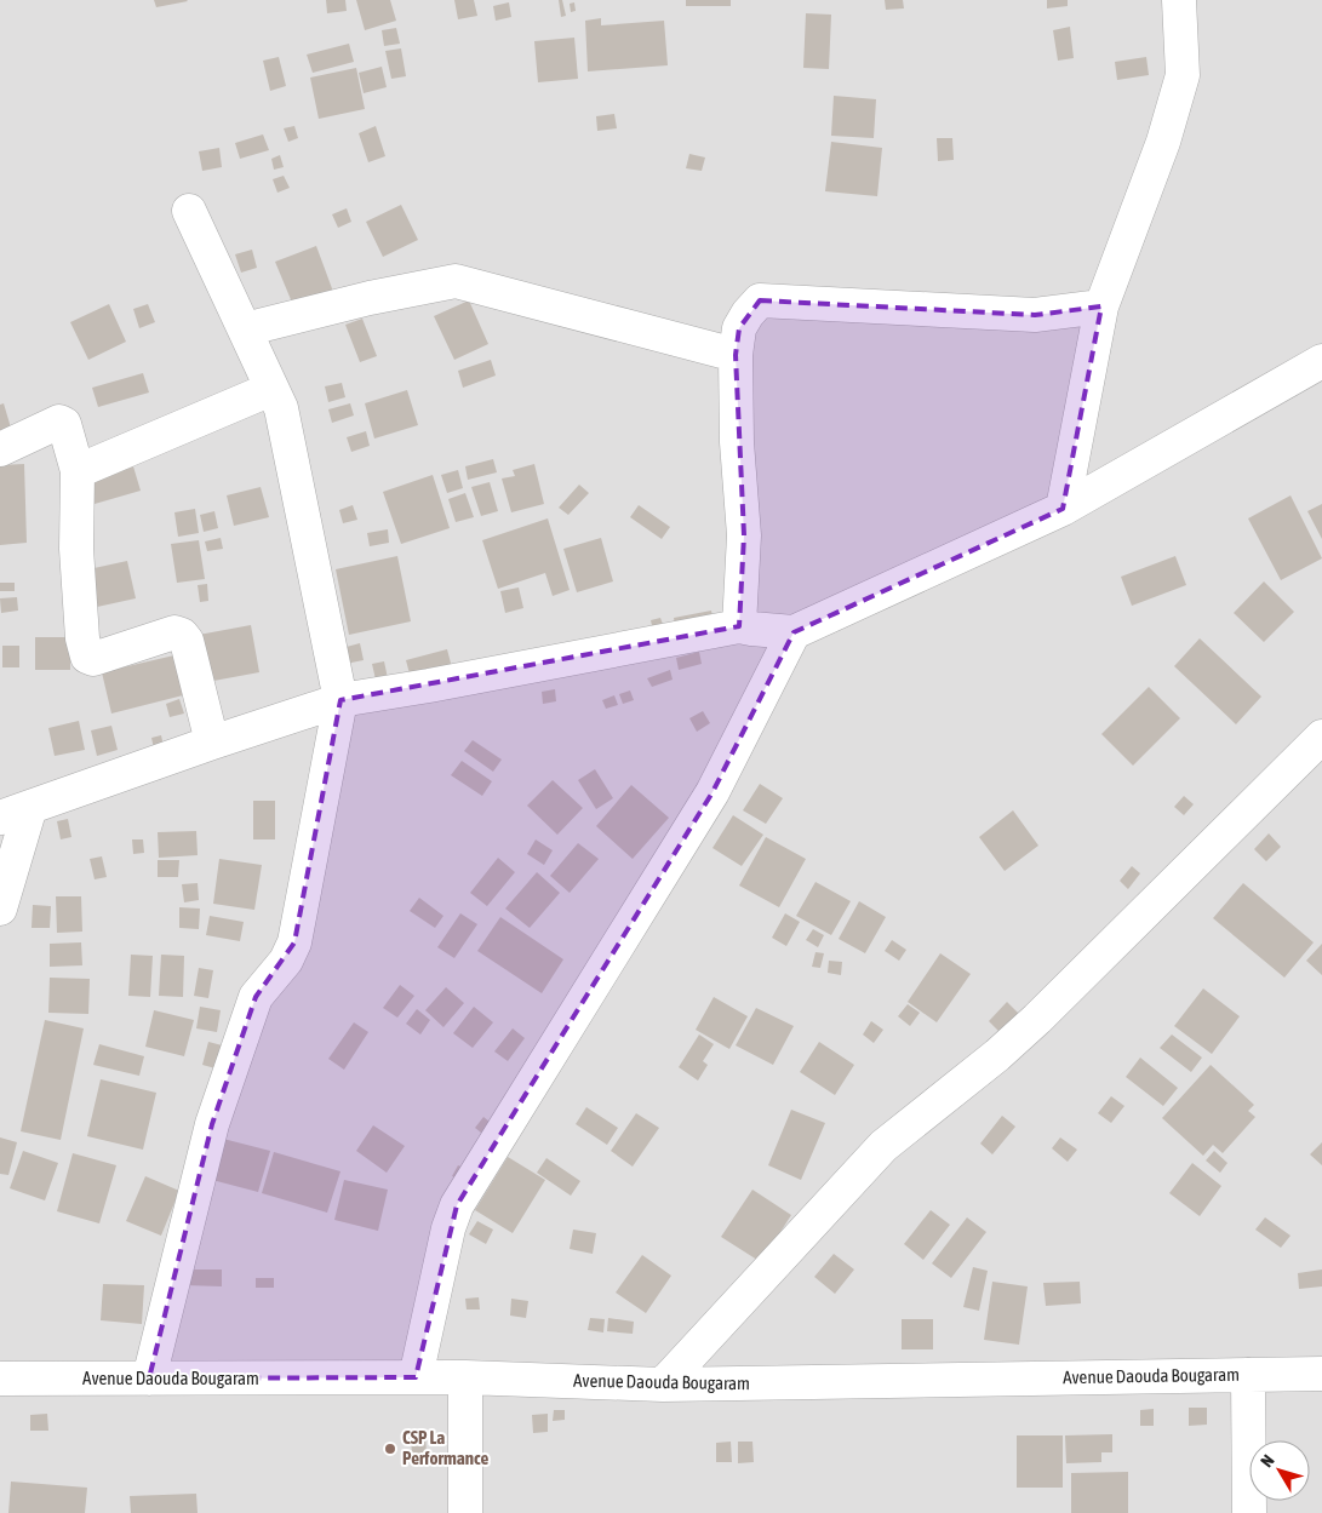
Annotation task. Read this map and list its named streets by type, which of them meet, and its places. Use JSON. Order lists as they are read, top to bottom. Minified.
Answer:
{"streets":{"street":["Avenue Daouda Bougaram"]},"places":["CSP La Performance"],"north":"top left"}
